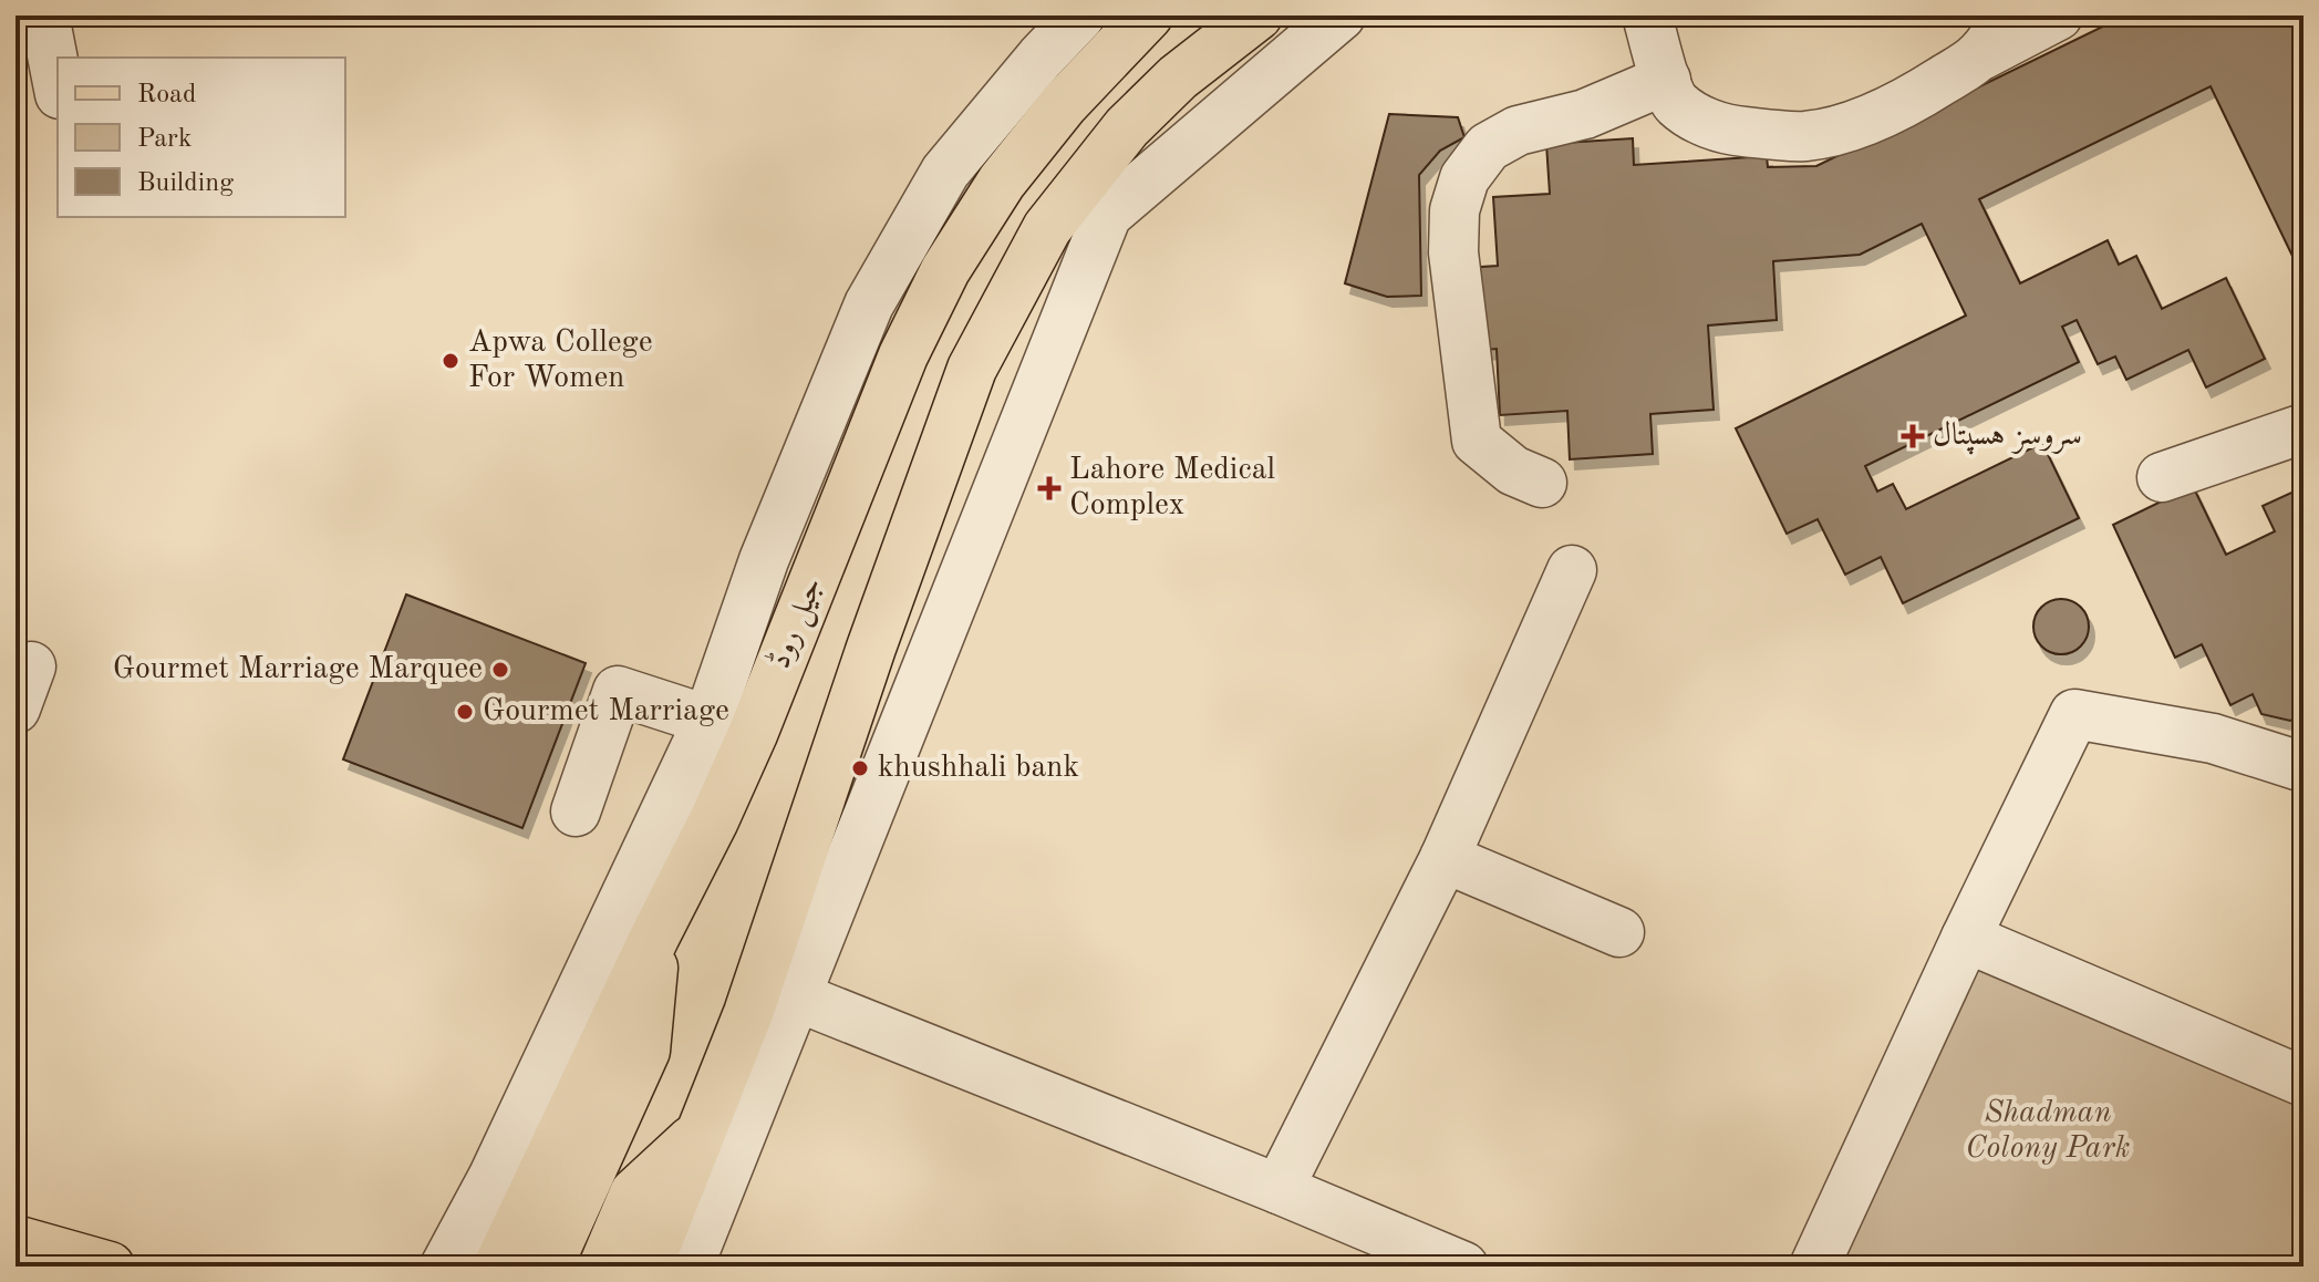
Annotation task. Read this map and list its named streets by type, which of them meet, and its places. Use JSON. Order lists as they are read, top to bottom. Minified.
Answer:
{"streets":{"main road":["جیل روڈ"]},"parks":["Shadman Colony Park"],"places":{"other":["Apwa College For Women","Gourmet Marriage Marquee","Gourmet Marriage","khushhali bank"],"health":["سروسز ہسپتال","Lahore Medical Complex"]},"legend":["Road","Park","Building"]}
